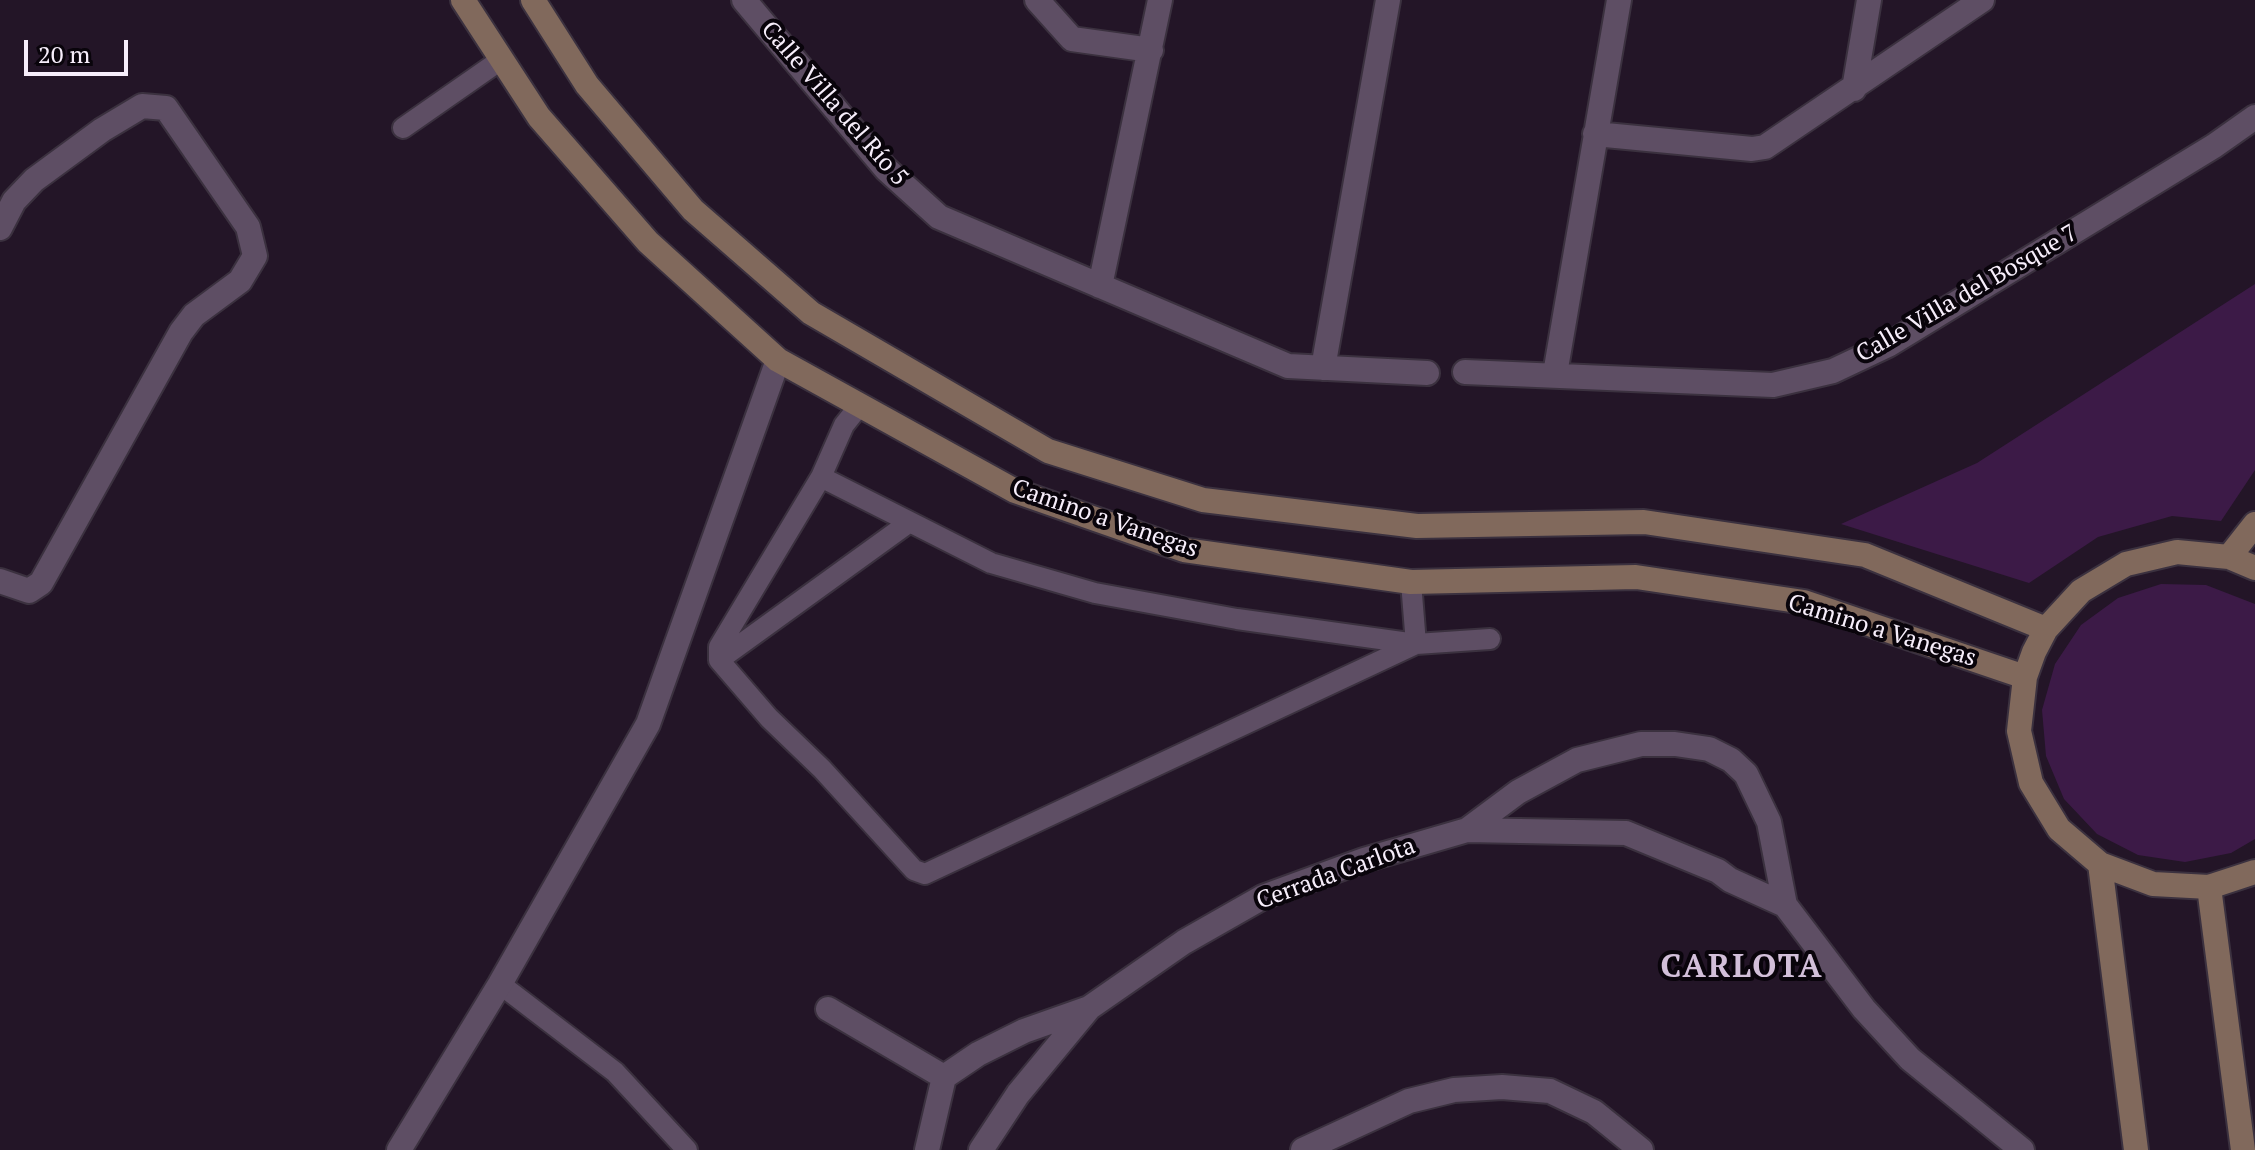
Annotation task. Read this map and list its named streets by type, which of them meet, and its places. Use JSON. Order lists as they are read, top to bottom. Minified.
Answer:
{"streets":{"main road":["Camino a Vanegas"],"street":["Calle Villa del Río 5","Calle Villa del Bosque 7","Cerrada Carlota"]},"districts":["CARLOTA"],"scale_bar":"20 m"}
